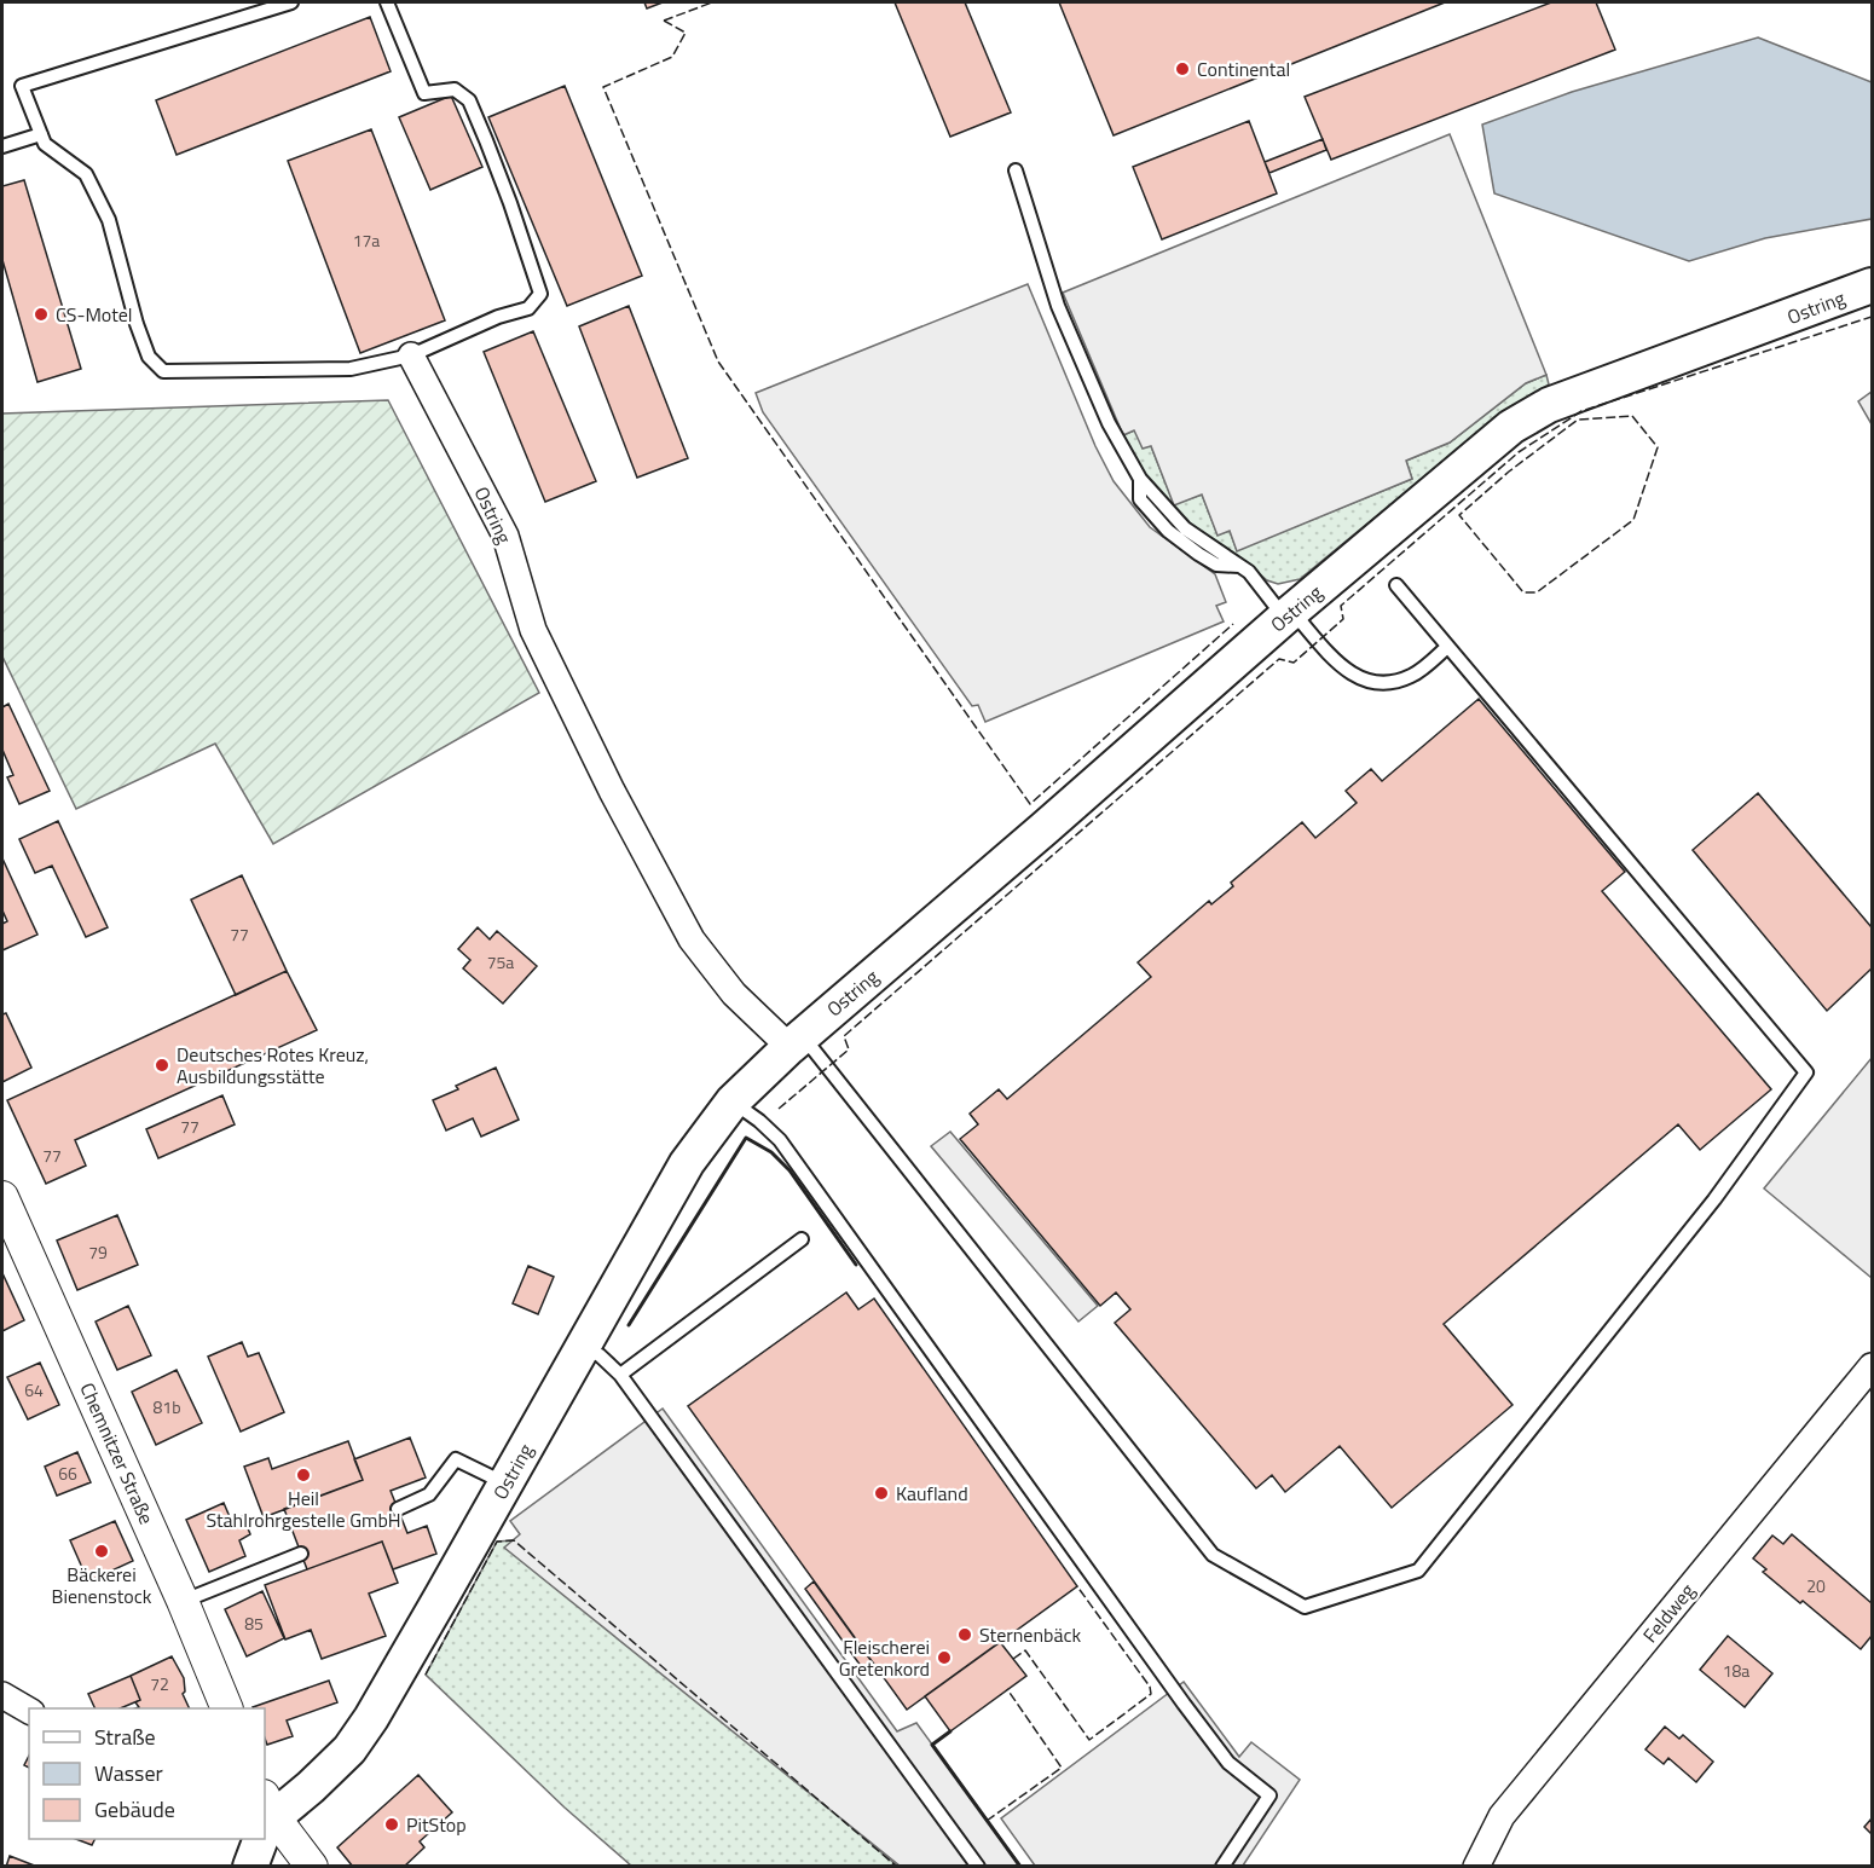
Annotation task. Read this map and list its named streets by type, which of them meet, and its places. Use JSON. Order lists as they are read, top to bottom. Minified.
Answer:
{"streets":{"main road":["Ostring"],"street":["Chemnitzer Straße","Feldweg"]},"places":["Continental","CS-Motel","Deutsches Rotes Kreuz, Ausbildungsstätte","Heil Stahlrohrgestelle GmbH","Kaufland","Bäckerei Bienenstock","Sternenbäck","Fleischerei Gretenkord","PitStop"],"house_numbers":["17a","77","75a","77","77","79","64","81b","66","20","85","18a","72"],"legend":["Straße","Wasser","Gebäude"]}
